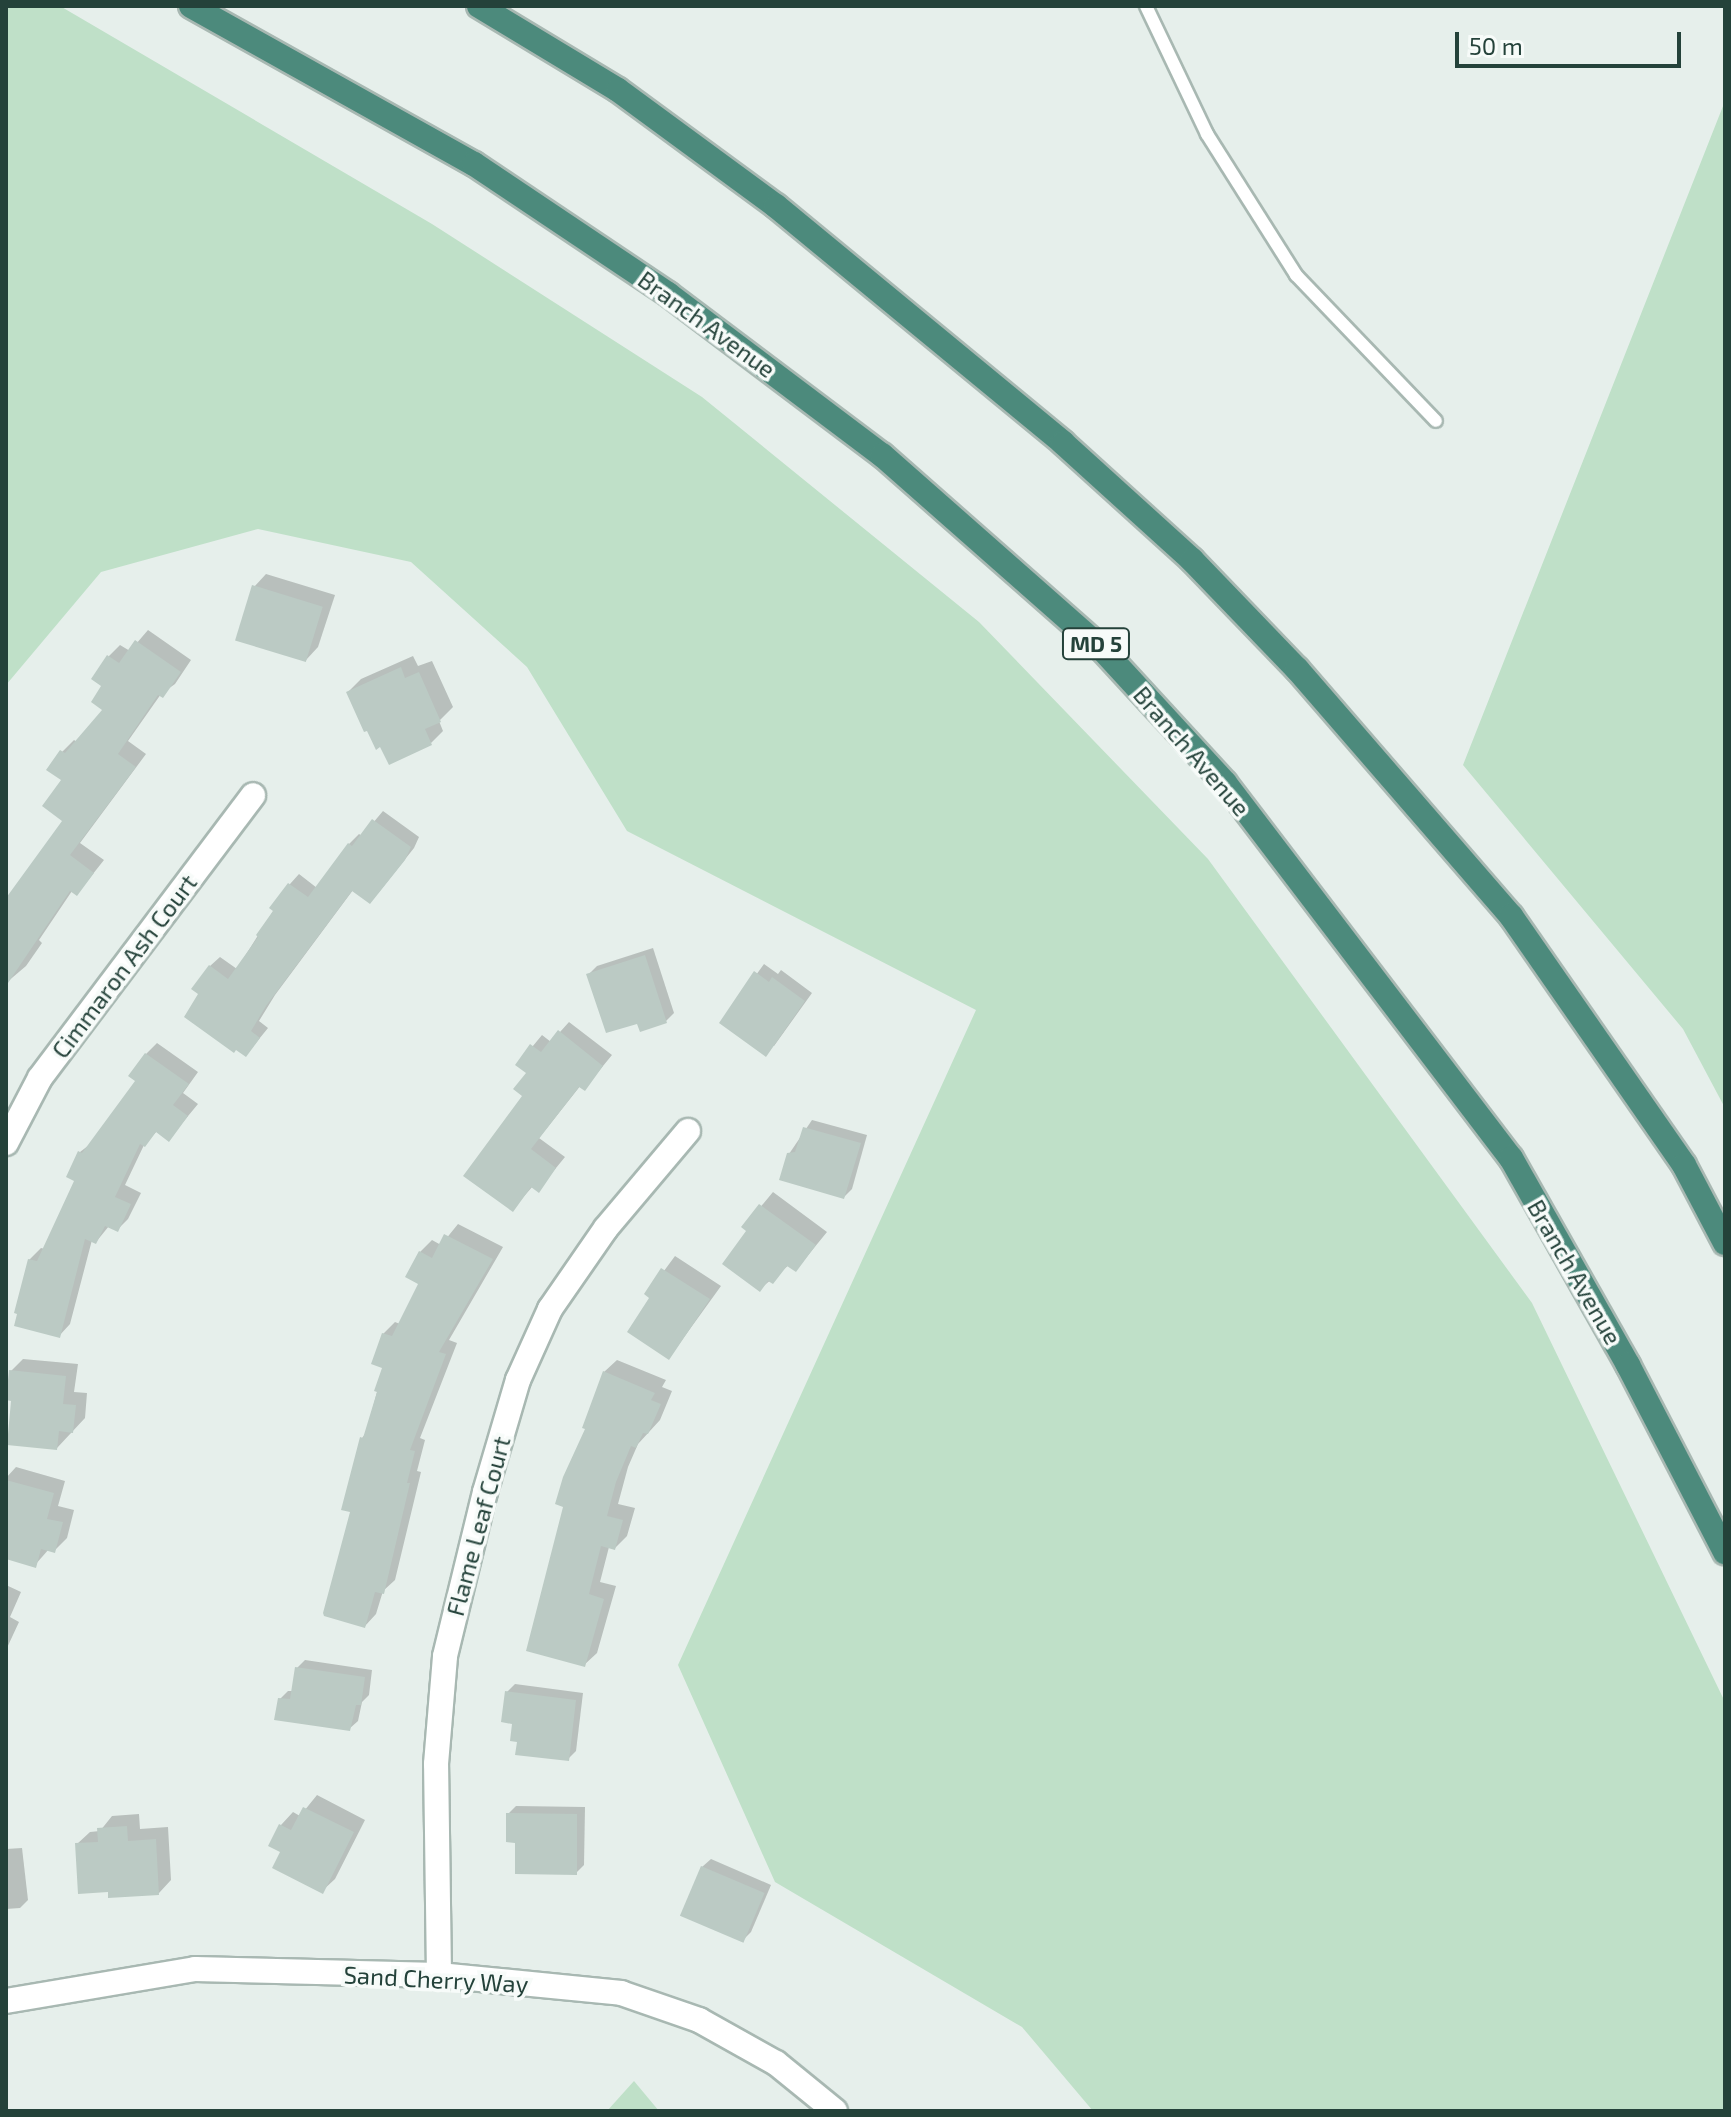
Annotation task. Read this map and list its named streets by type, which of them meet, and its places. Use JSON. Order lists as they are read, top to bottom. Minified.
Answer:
{"streets":{"highway":["Branch Avenue","MD 5"],"street":["Cimmaron Ash Court","Flame Leaf Court","Sand Cherry Way"]},"crossings":[["Flame Leaf Court","Sand Cherry Way"]],"scale_bar":"50 m"}
